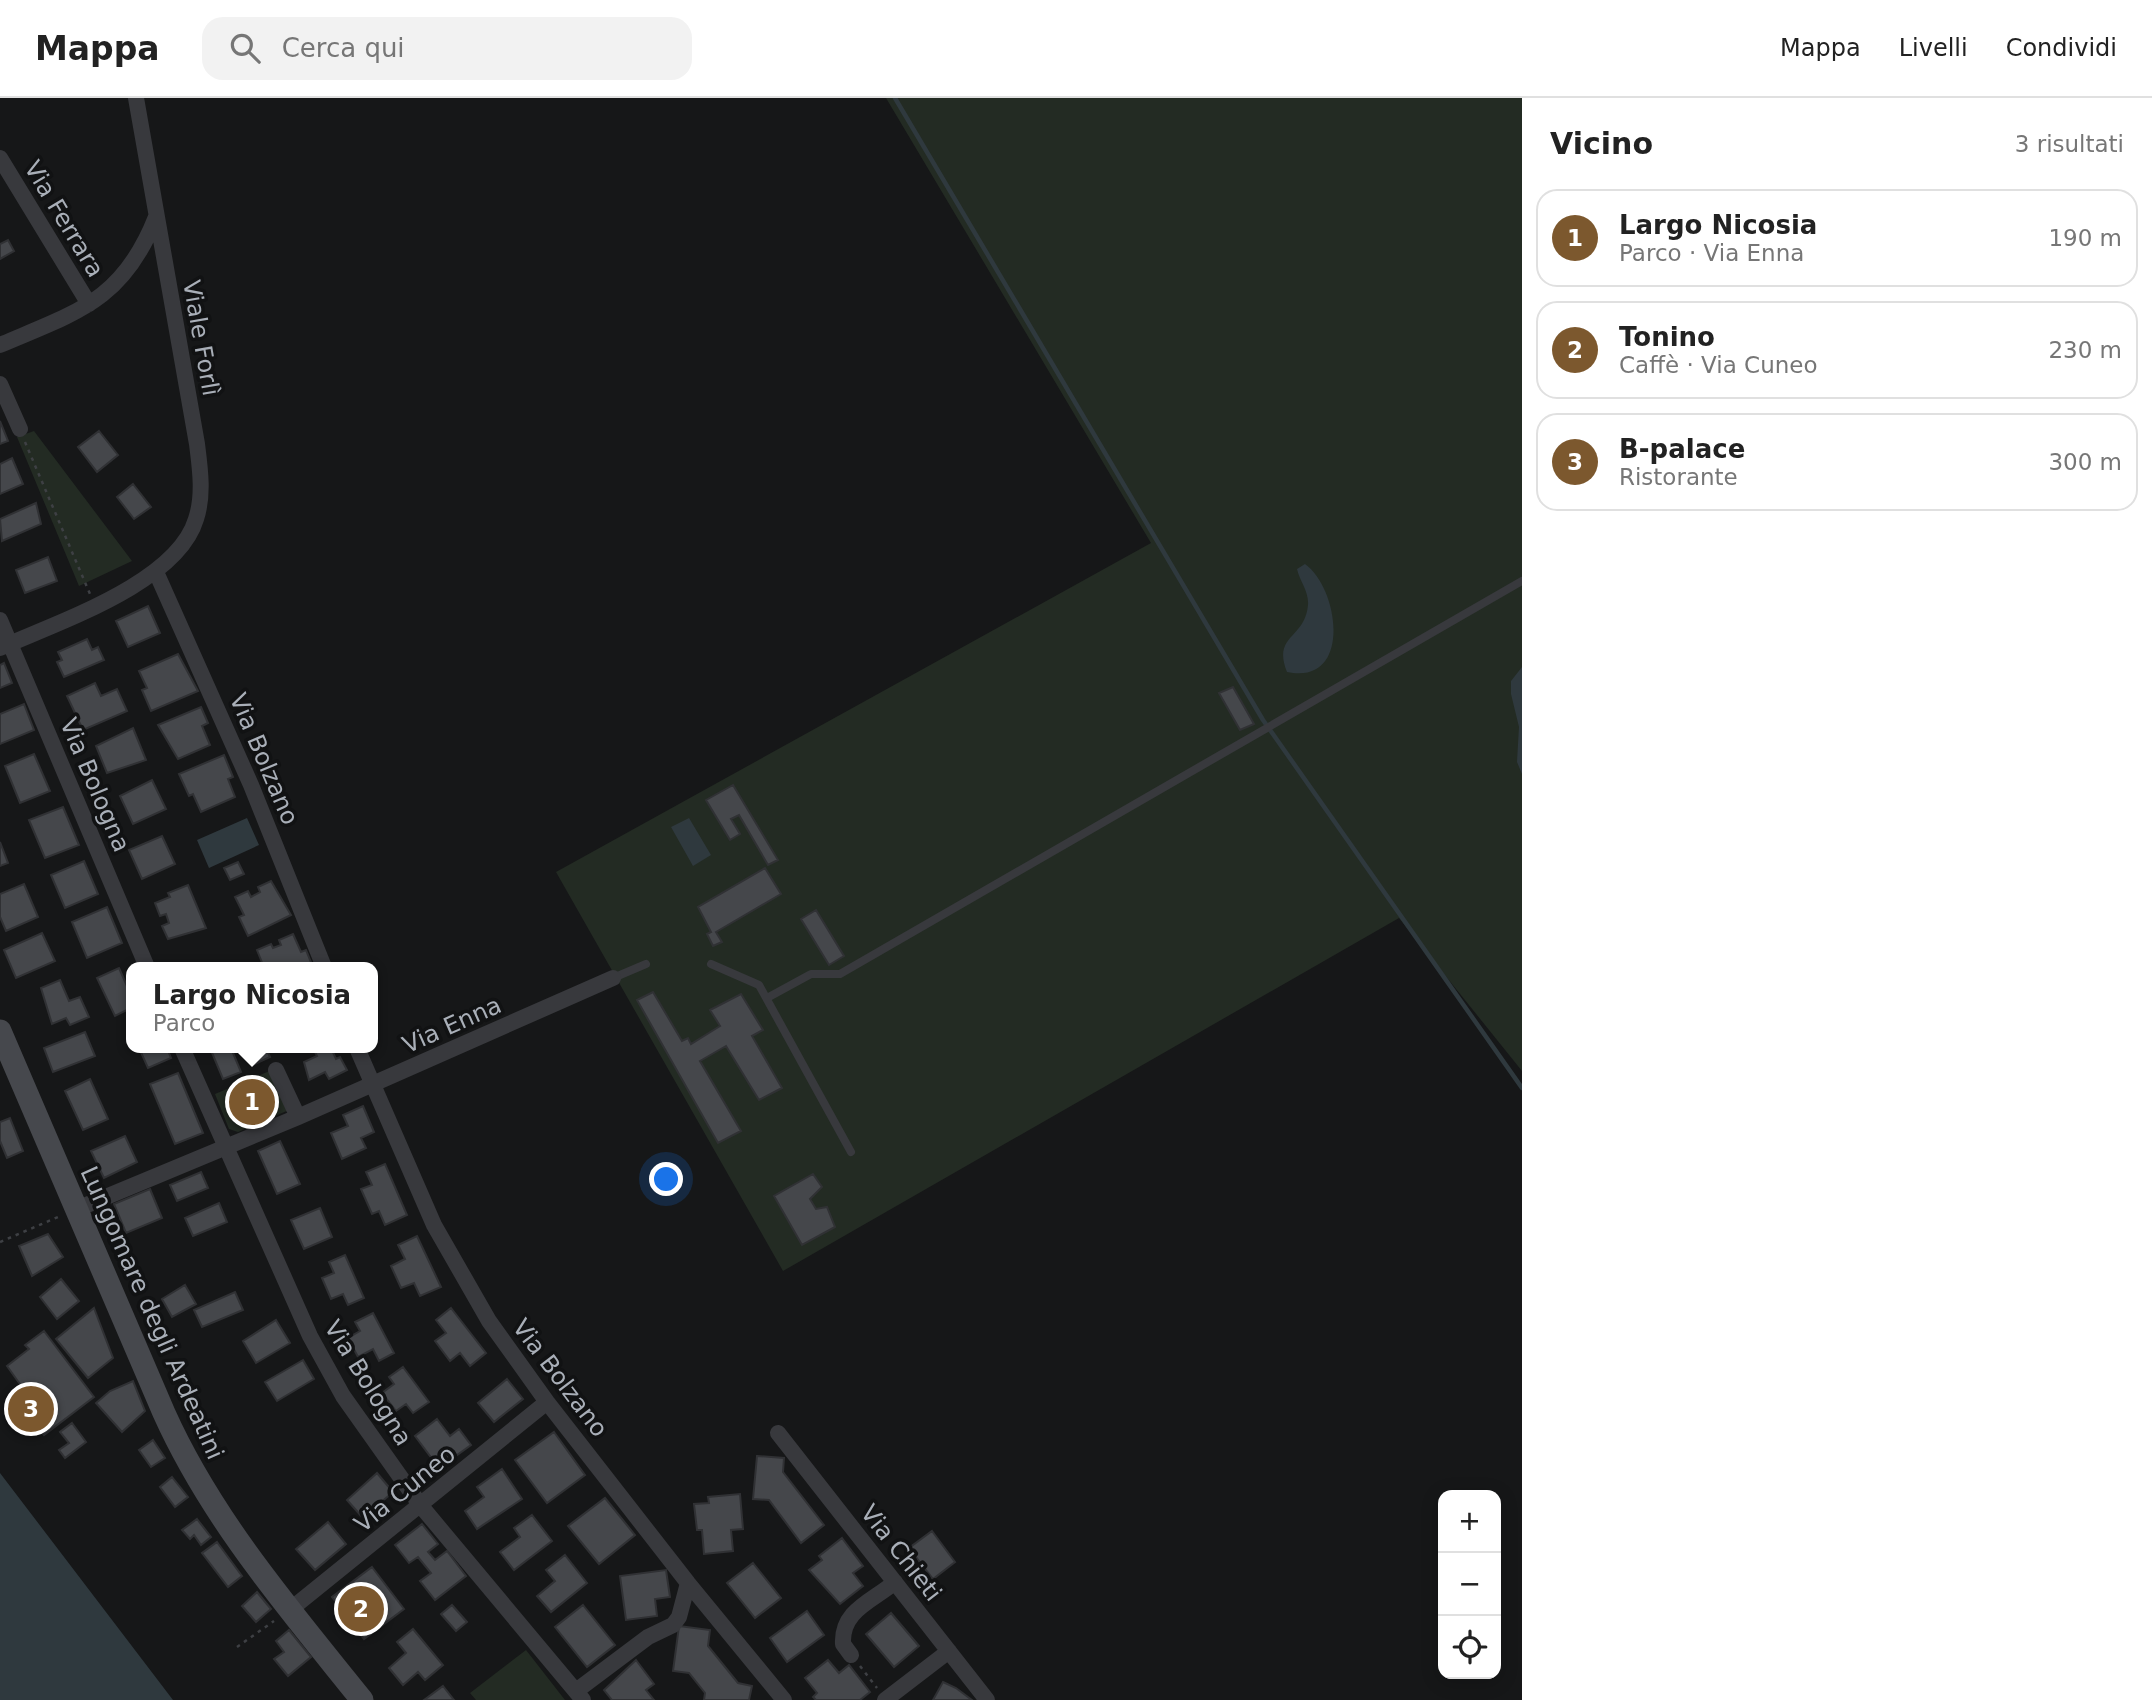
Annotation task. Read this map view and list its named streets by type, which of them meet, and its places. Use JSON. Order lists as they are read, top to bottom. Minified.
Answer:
{"streets":{"main road":["Lungomare degli Ardeatini"],"street":["Via Ferrara","Viale Forlì","Via Bolzano","Via Bologna","Via Enna","Via Cuneo","Via Chieti"]},"crossings":[["Viale Forlì","Via Bolzano"],["Via Bolzano","Via Enna"],["Via Bolzano","Via Cuneo"],["Via Bologna","Via Enna"],["Via Bologna","Via Cuneo"],["Via Enna","Lungomare degli Ardeatini"],["Lungomare degli Ardeatini","Via Cuneo"]],"page":{"header":"Mappa","search":"Cerca qui","nav":["Mappa","Livelli","Condividi"],"heading":["Vicino","3 risultati"],"list":[{"mark":"1","name":"Largo Nicosia","note":"Parco · Via Enna","value":"190 m"},{"mark":"2","name":"Tonino","note":"Caffè · Via Cuneo","value":"230 m"},{"mark":"3","name":"B-palace","note":"Ristorante","value":"300 m"}],"popup":["Largo Nicosia","Parco"],"pins":["1","3","2"],"map_buttons":["+","−"]}}
